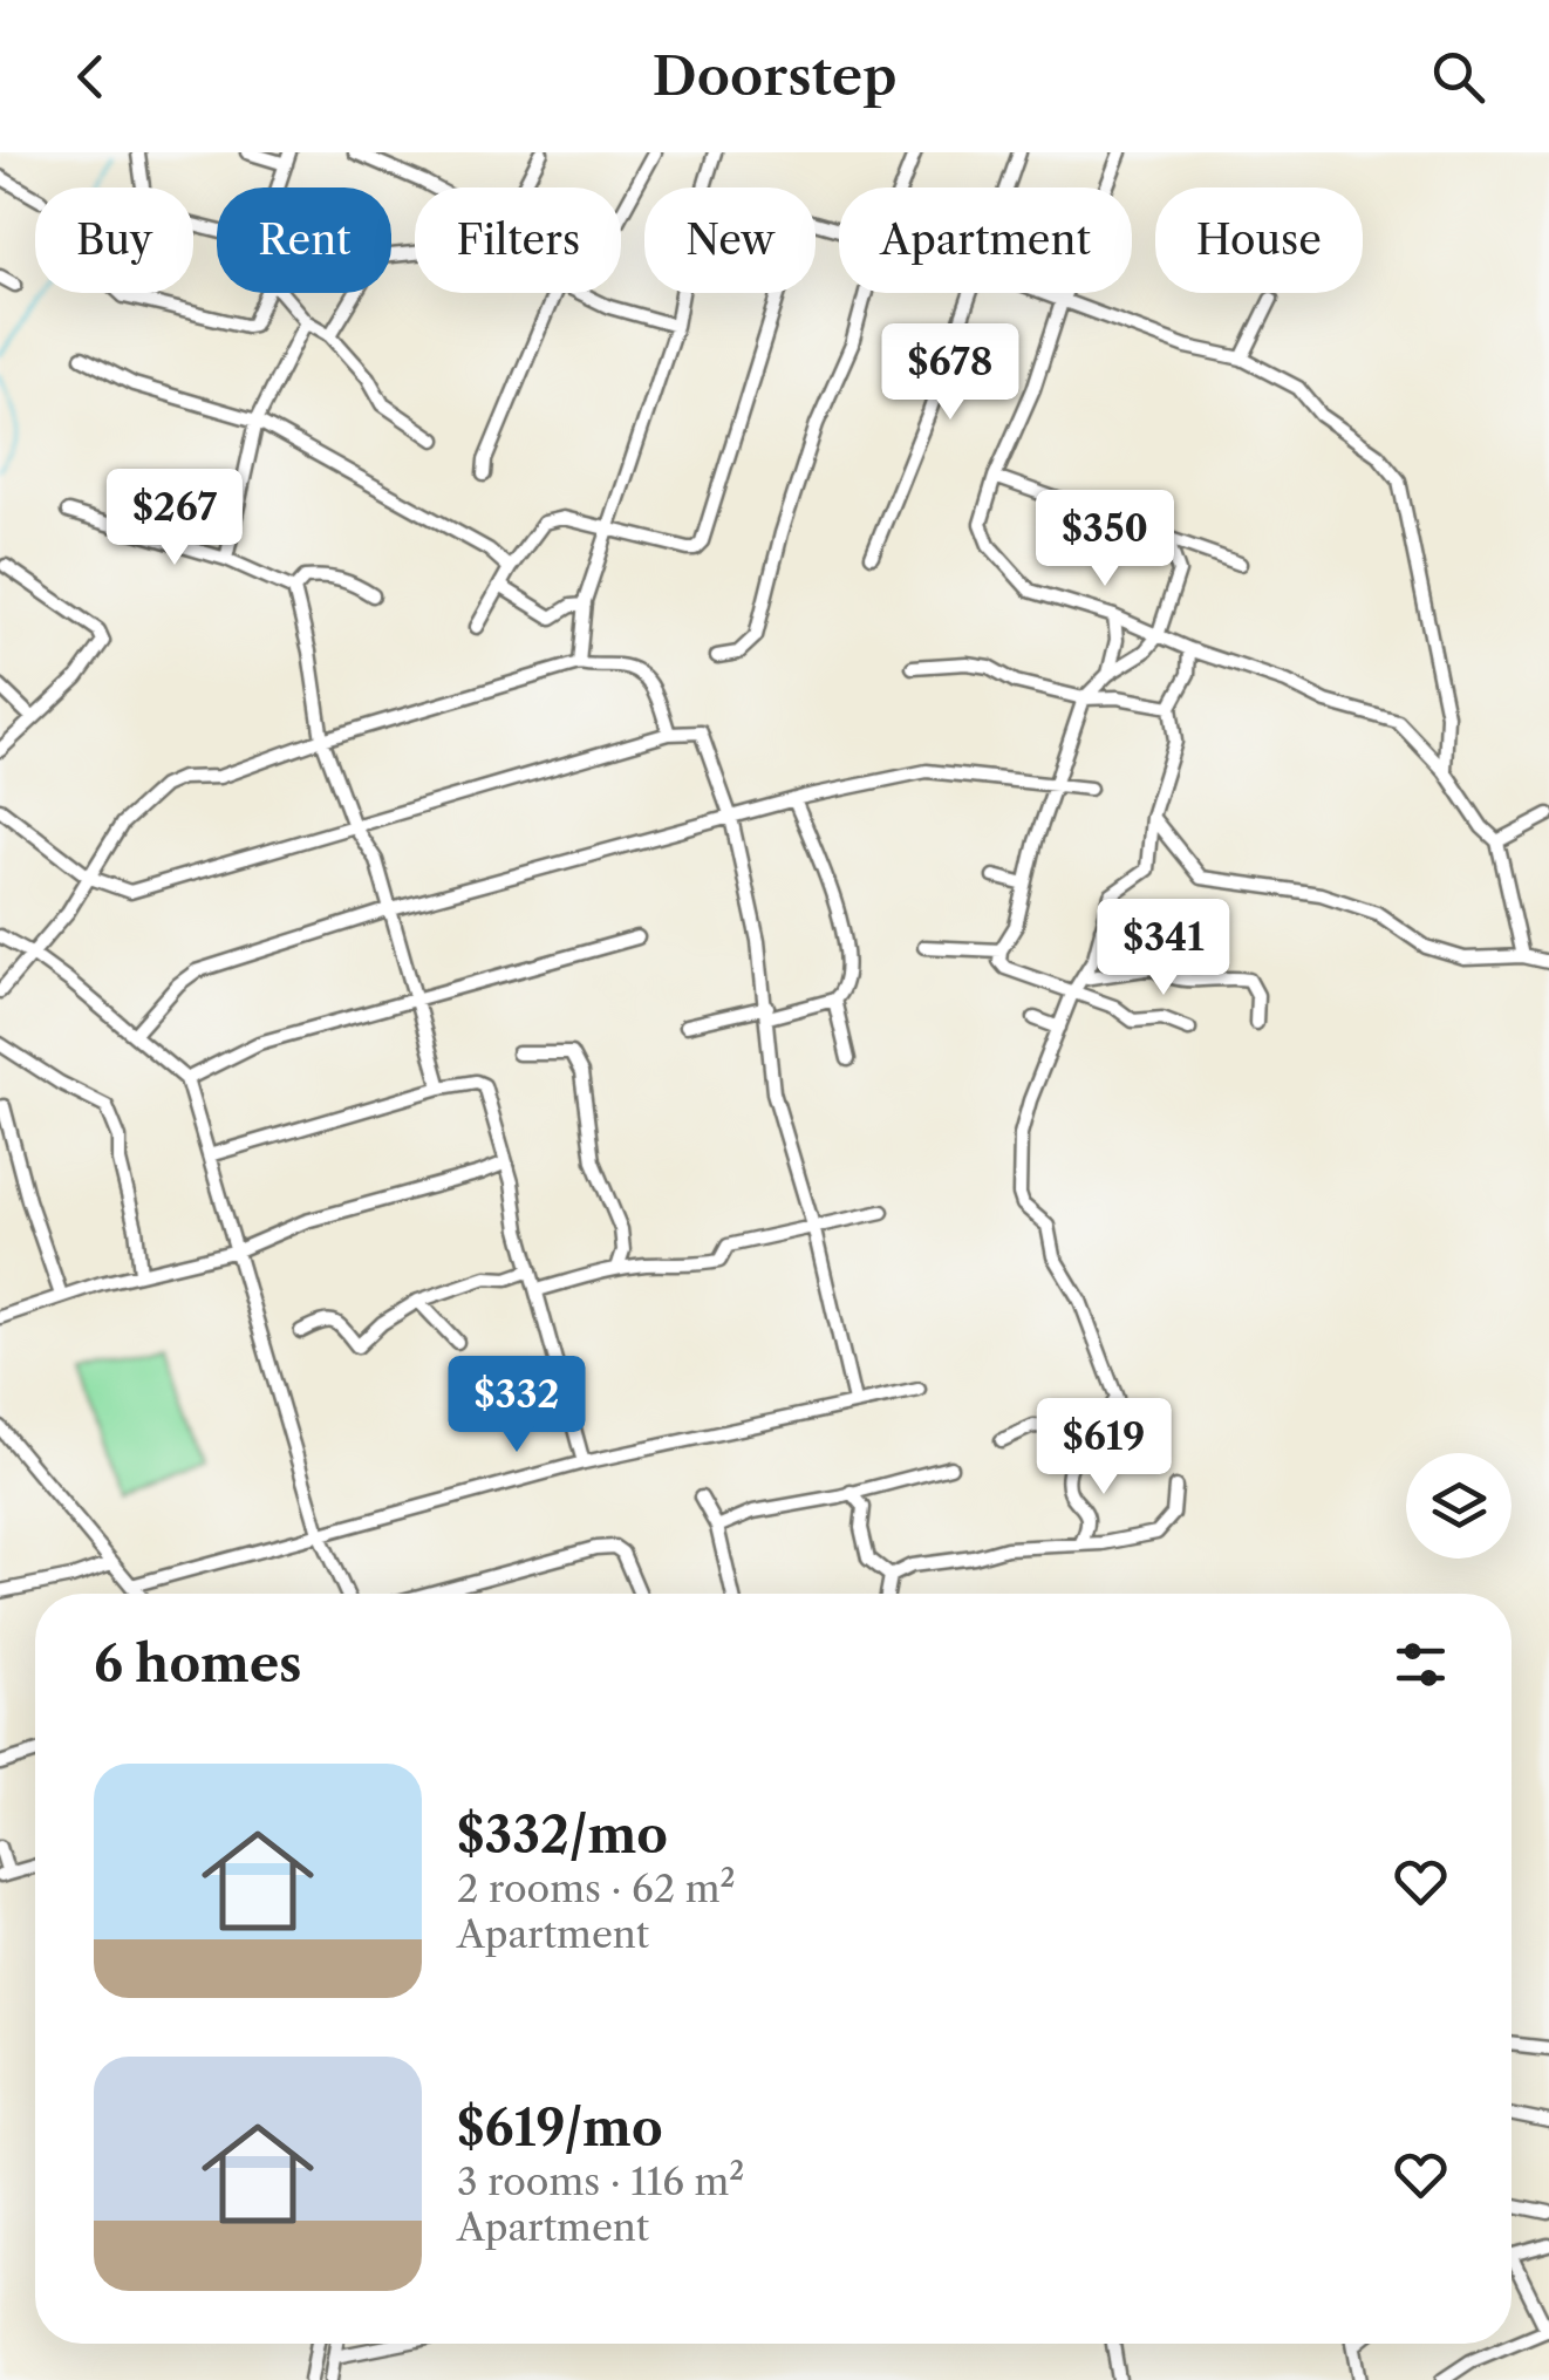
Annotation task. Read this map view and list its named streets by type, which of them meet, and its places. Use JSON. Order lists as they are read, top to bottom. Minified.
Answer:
{"page":{"header":"Doorstep","chip":["Buy","Rent","Filters","New","Apartment","House"],"price":["$678","$267","$350","$341","$332","$619"],"heading":"6 homes","list":[{"name":"$332/mo","note":"2 rooms · 62 m² · Apartment"},{"name":"$619/mo","note":"3 rooms · 116 m² · Apartment"}]}}
